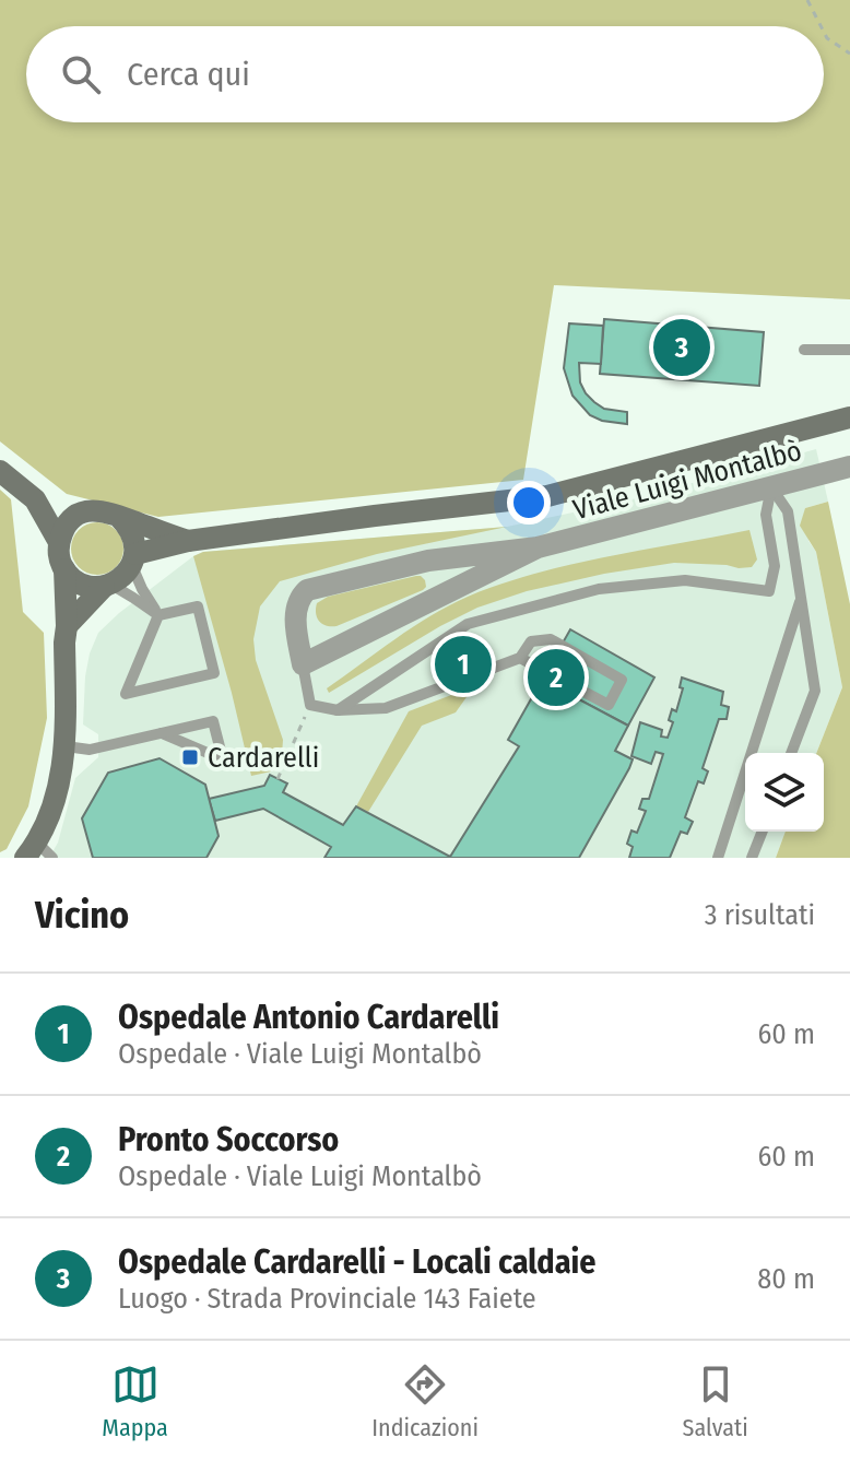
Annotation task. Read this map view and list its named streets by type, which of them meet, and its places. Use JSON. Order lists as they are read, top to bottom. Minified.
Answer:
{"streets":{"street":["Viale Luigi Montalbò"]},"places":{"transit":["Cardarelli"]},"page":{"search":"Cerca qui","pins":["3","1","2"],"heading":["Vicino","3 risultati"],"list":[{"mark":"1","name":"Ospedale Antonio Cardarelli","note":"Ospedale · Viale Luigi Montalbò","value":"60 m"},{"mark":"2","name":"Pronto Soccorso","note":"Ospedale · Viale Luigi Montalbò","value":"60 m"},{"mark":"3","name":"Ospedale Cardarelli - Locali caldaie","note":"Luogo · Strada Provinciale 143 Faiete","value":"80 m"}],"nav":["Mappa","Indicazioni","Salvati"]}}
